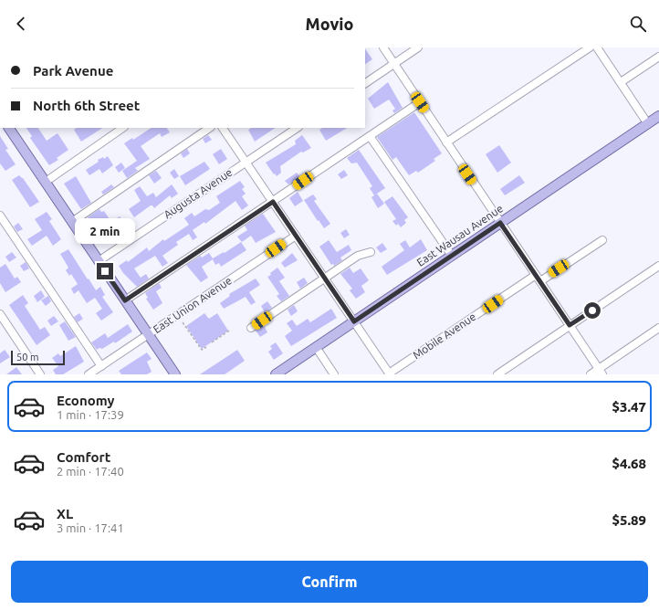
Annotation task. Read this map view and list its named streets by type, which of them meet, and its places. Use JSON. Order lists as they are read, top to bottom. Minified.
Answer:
{"streets":{"main road":["East Wausau Avenue"],"street":["Augusta Avenue","East Union Avenue","Mobile Avenue"]},"scale_bar":"50 m","page":{"header":"Movio","banner":["Park Avenue","North 6th Street"],"bubble":"2 min","scale":"50 m","list":[{"name":"Economy","note":"1 min · 17:39","value":"$3.47"},{"name":"Comfort","note":"2 min · 17:40","value":"$4.68"},{"name":"XL","note":"3 min · 17:41","value":"$5.89"}],"buttons":"Confirm"}}
